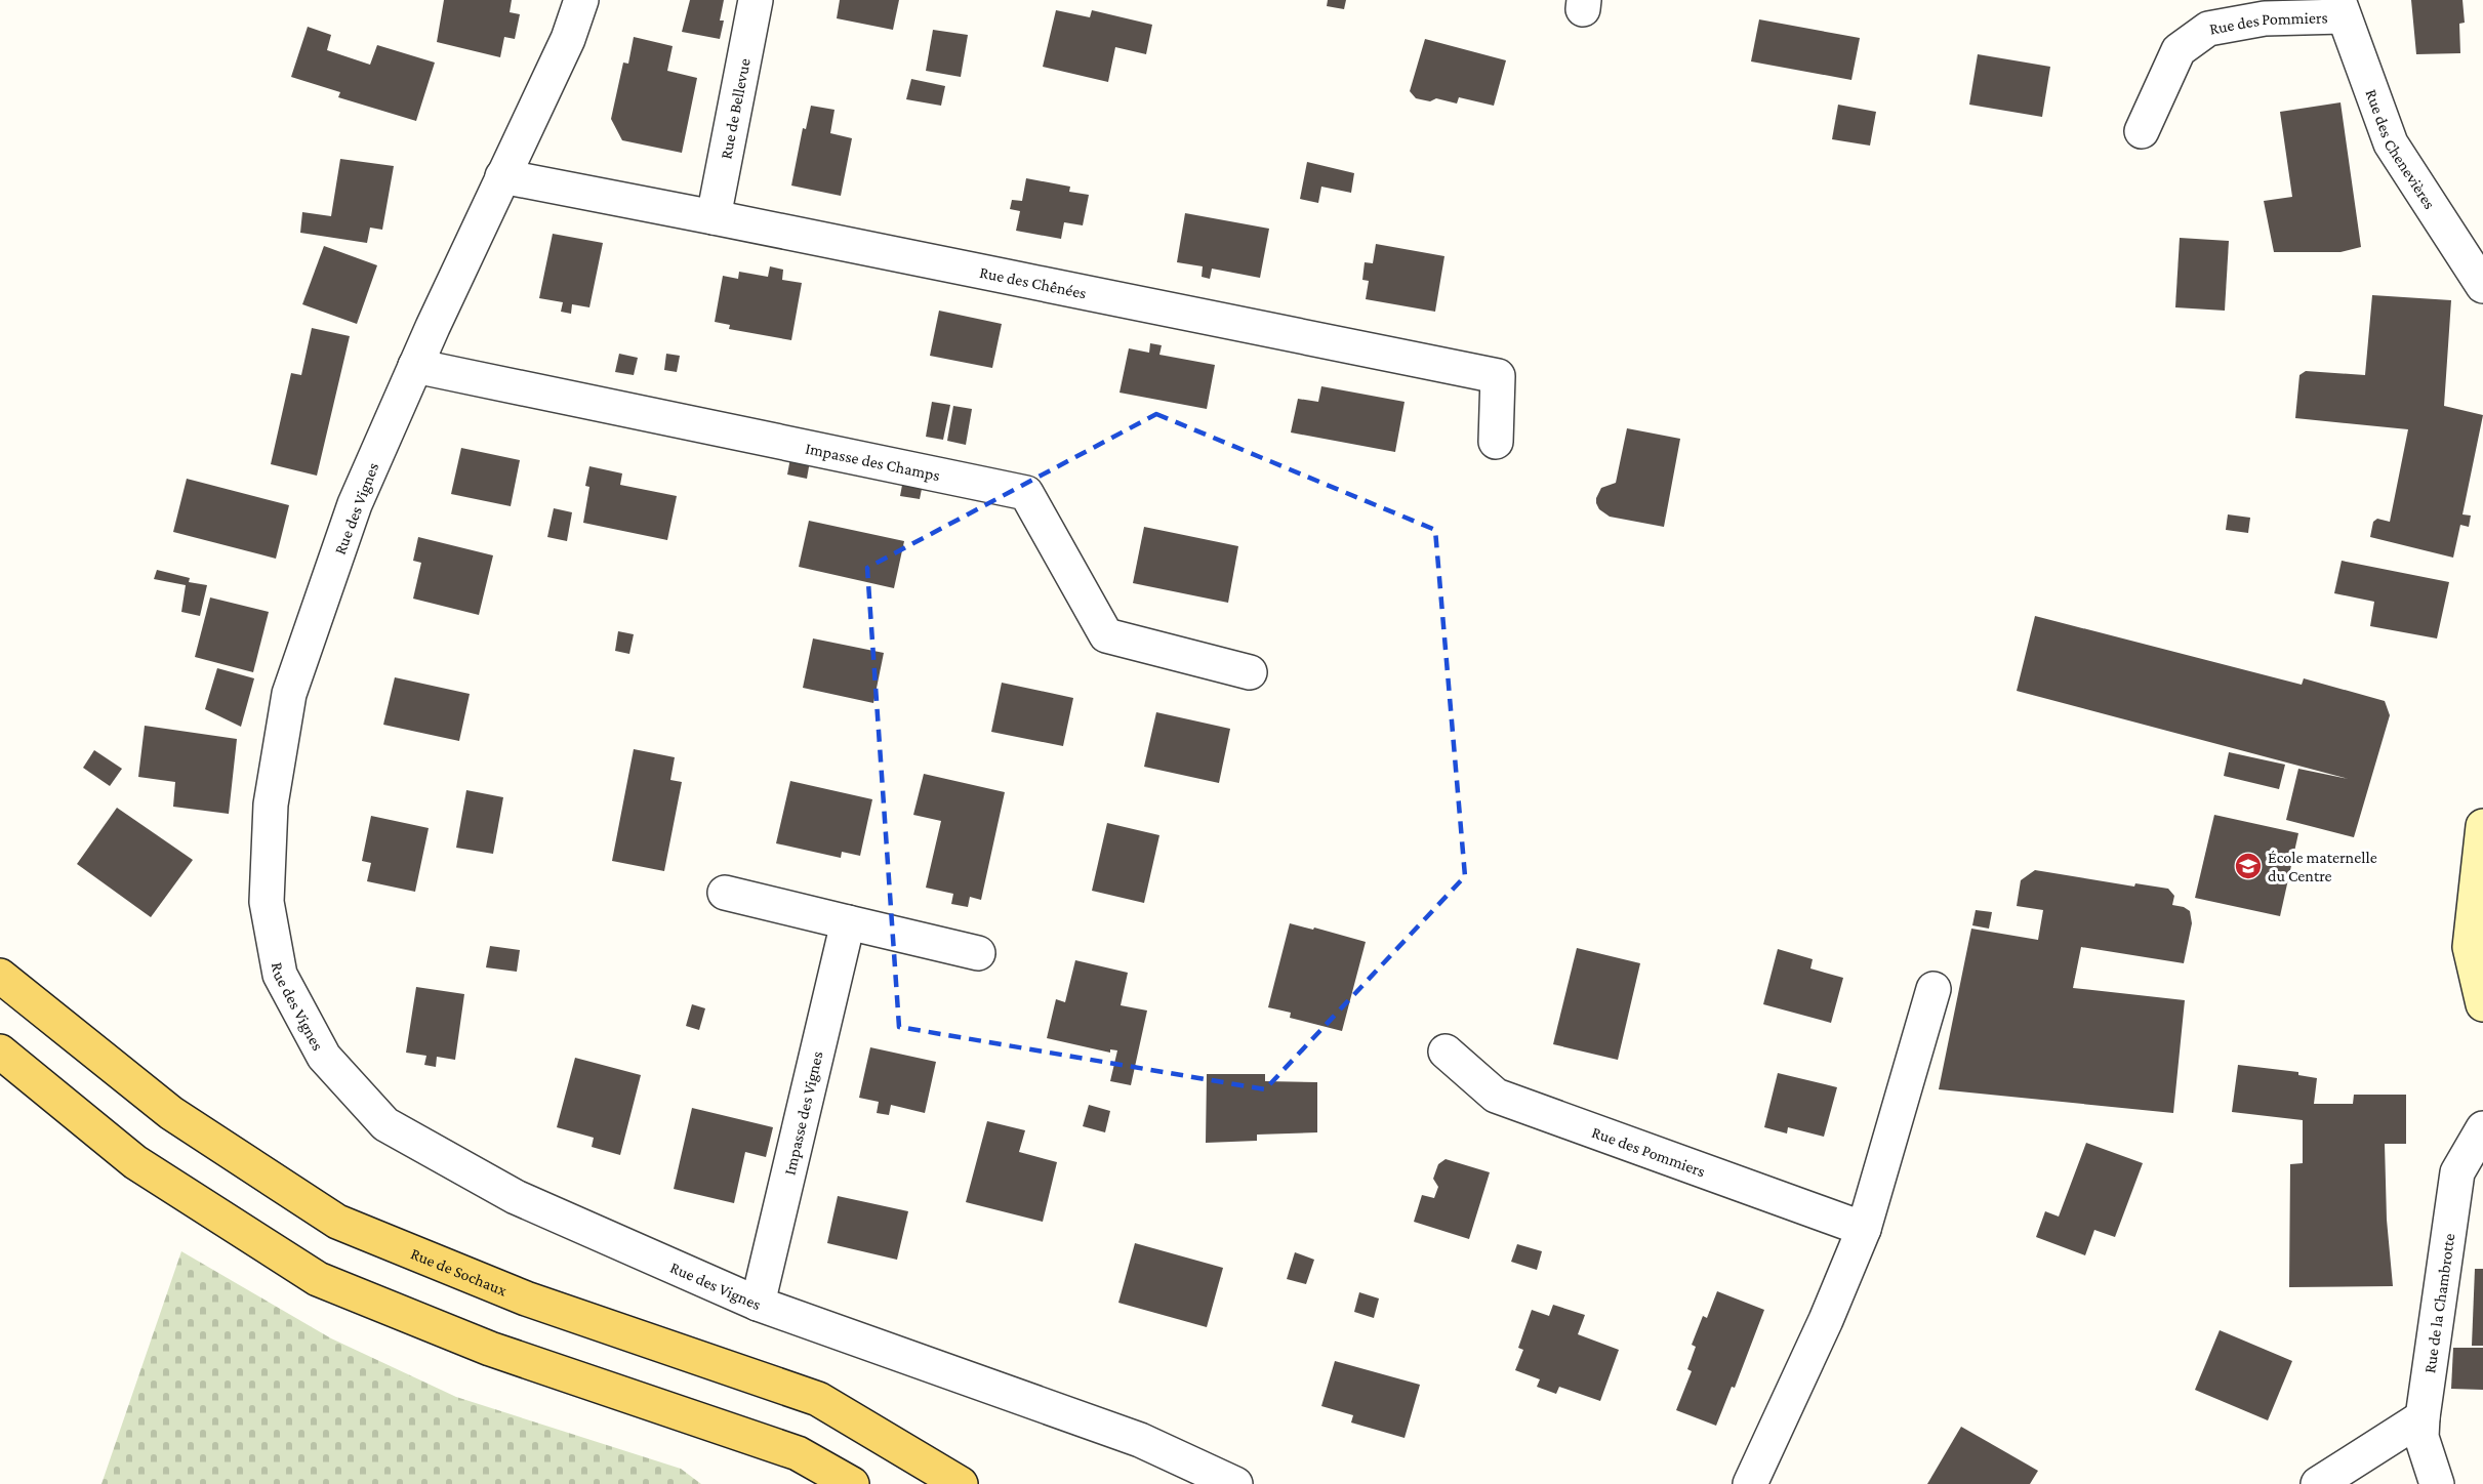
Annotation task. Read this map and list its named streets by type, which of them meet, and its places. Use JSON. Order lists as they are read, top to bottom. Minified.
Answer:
{"streets":{"main road":["Rue de Sochaux"],"street":["Rue des Pommiers","Rue de Bellevue","Rue des Chenevières","Rue des Chênées","Impasse des Champs","Rue des Vignes","Impasse des Vignes","Rue de la Chambrotte"]},"crossings":[["Rue des Pommiers","Rue des Chenevières"],["Rue de Bellevue","Rue des Chênées"],["Rue des Chênées","Rue des Vignes"],["Impasse des Champs","Rue des Vignes"],["Rue des Vignes","Impasse des Vignes"]],"places":{"school or university":["École maternelle du Centre"]}}
